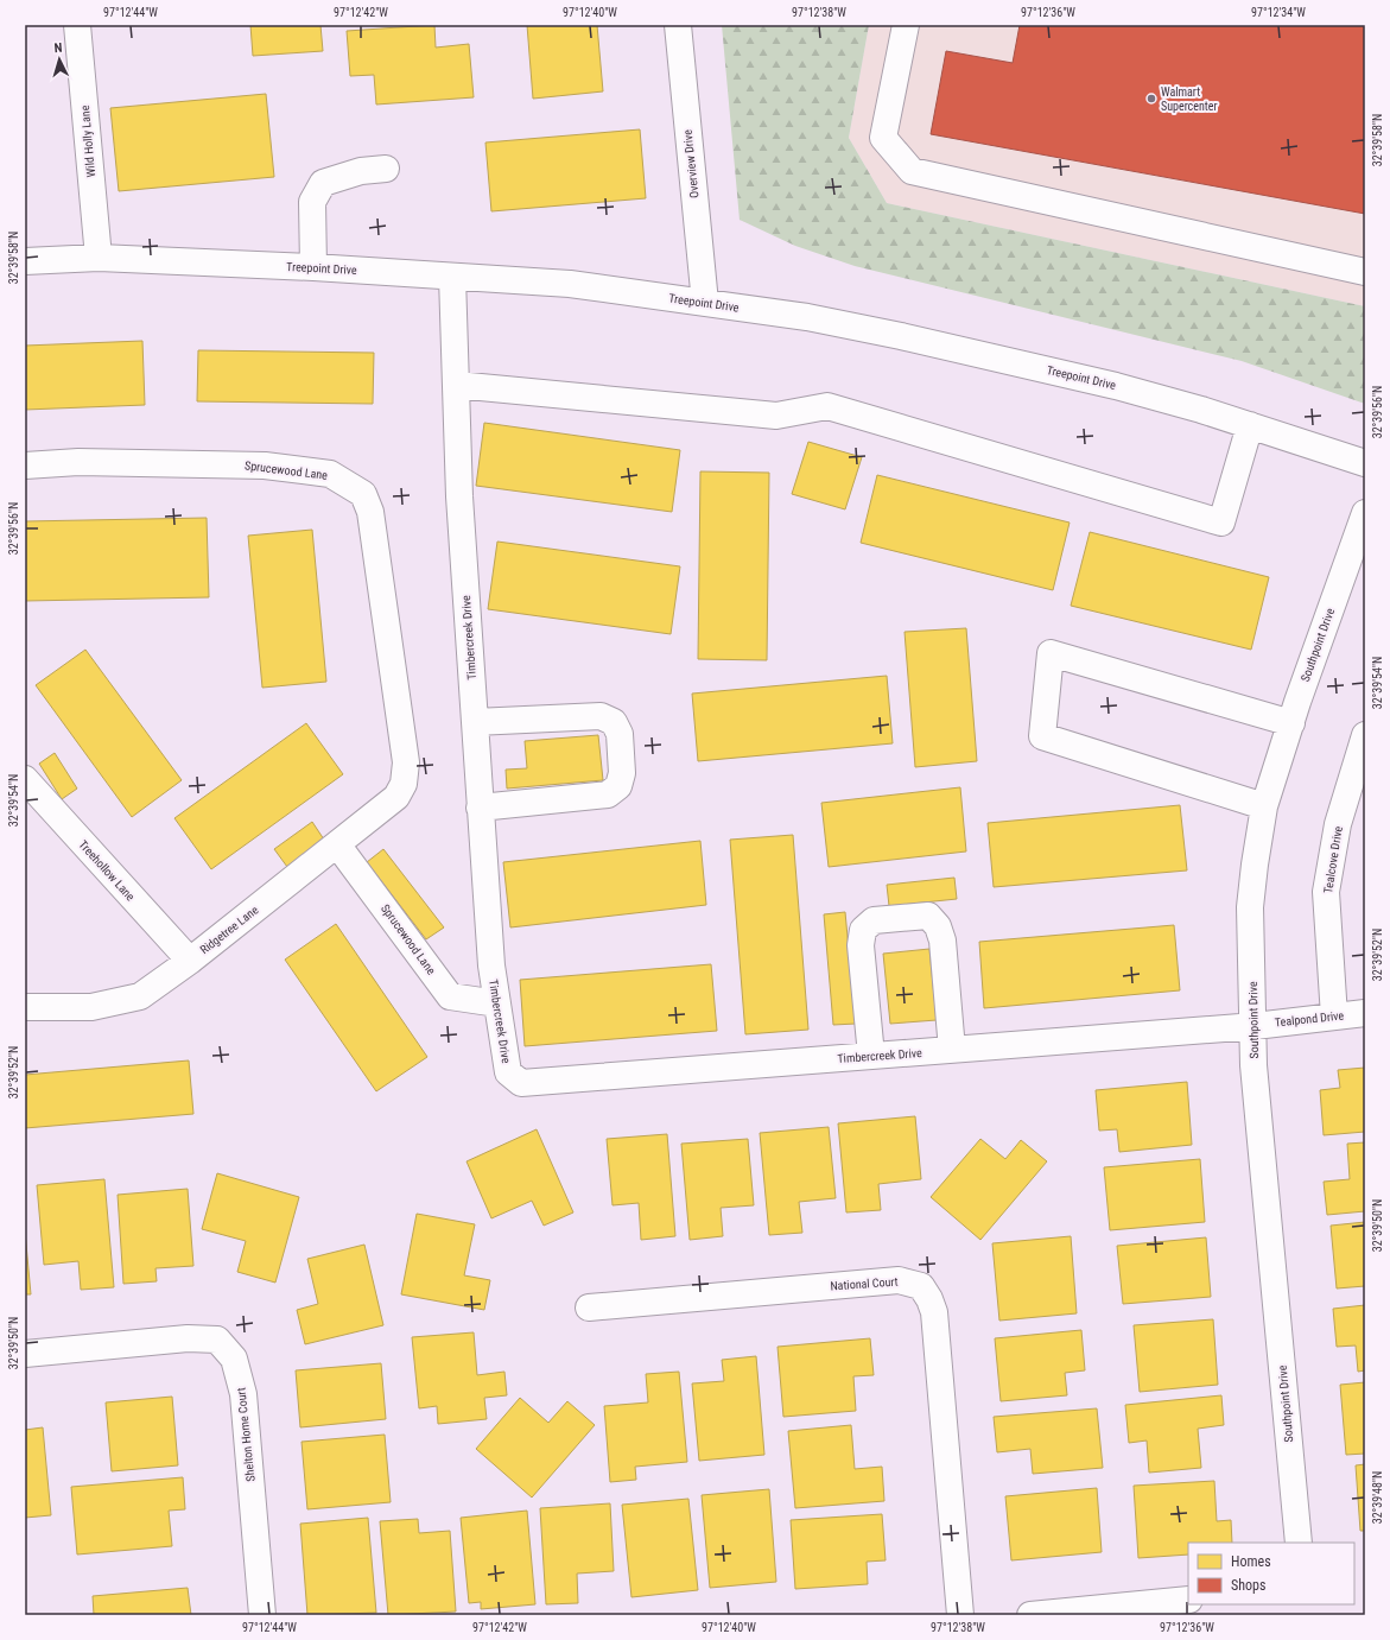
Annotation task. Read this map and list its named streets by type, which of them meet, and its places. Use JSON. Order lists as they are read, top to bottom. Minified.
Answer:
{"streets":{"street":["Wild Holly Lane","Overview Drive","Treepoint Drive","Sprucewood Lane","Timbercreek Drive","Southpoint Drive","Tealcove Drive","Treehollow Lane","Ridgetree Lane","Tealpond Drive","National Court","Shelton Home Court"]},"crossings":[["Wild Holly Lane","Treepoint Drive"],["Overview Drive","Treepoint Drive"],["Treepoint Drive","Timbercreek Drive"],["Sprucewood Lane","Timbercreek Drive"],["Sprucewood Lane","Ridgetree Lane"],["Timbercreek Drive","Southpoint Drive"],["Timbercreek Drive","Tealpond Drive"],["Southpoint Drive","Tealpond Drive"],["Tealcove Drive","Tealpond Drive"],["Treehollow Lane","Ridgetree Lane"]],"places":["Walmart Supercenter"],"legend":["Homes","Shops"],"north":"top","coordinates":["97°12'44\"W","97°12'42\"W","97°12'40\"W","97°12'38\"W","97°12'36\"W","97°12'34\"W","32°39'58\"N","32°39'56\"N","32°39'54\"N","32°39'52\"N","32°39'50\"N","32°39'48\"N"]}
